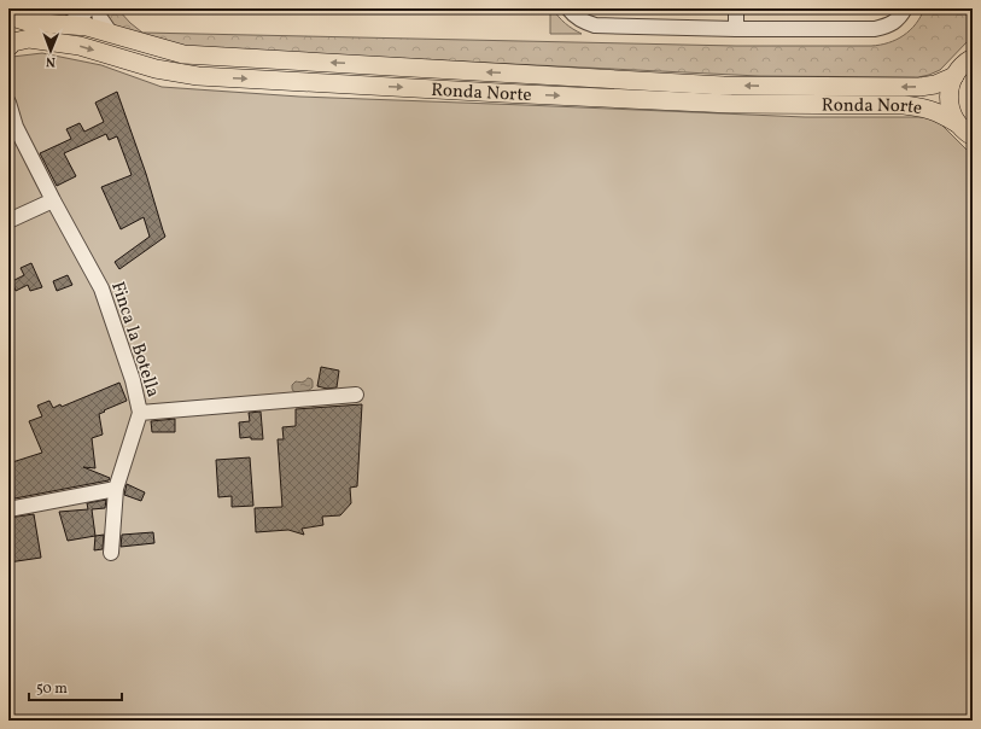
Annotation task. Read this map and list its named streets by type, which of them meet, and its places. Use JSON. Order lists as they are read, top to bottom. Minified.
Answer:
{"streets":{"main road":["Ronda Norte"],"street":["Finca la Botella"]},"scale_bar":"50 m","north":"bottom"}
